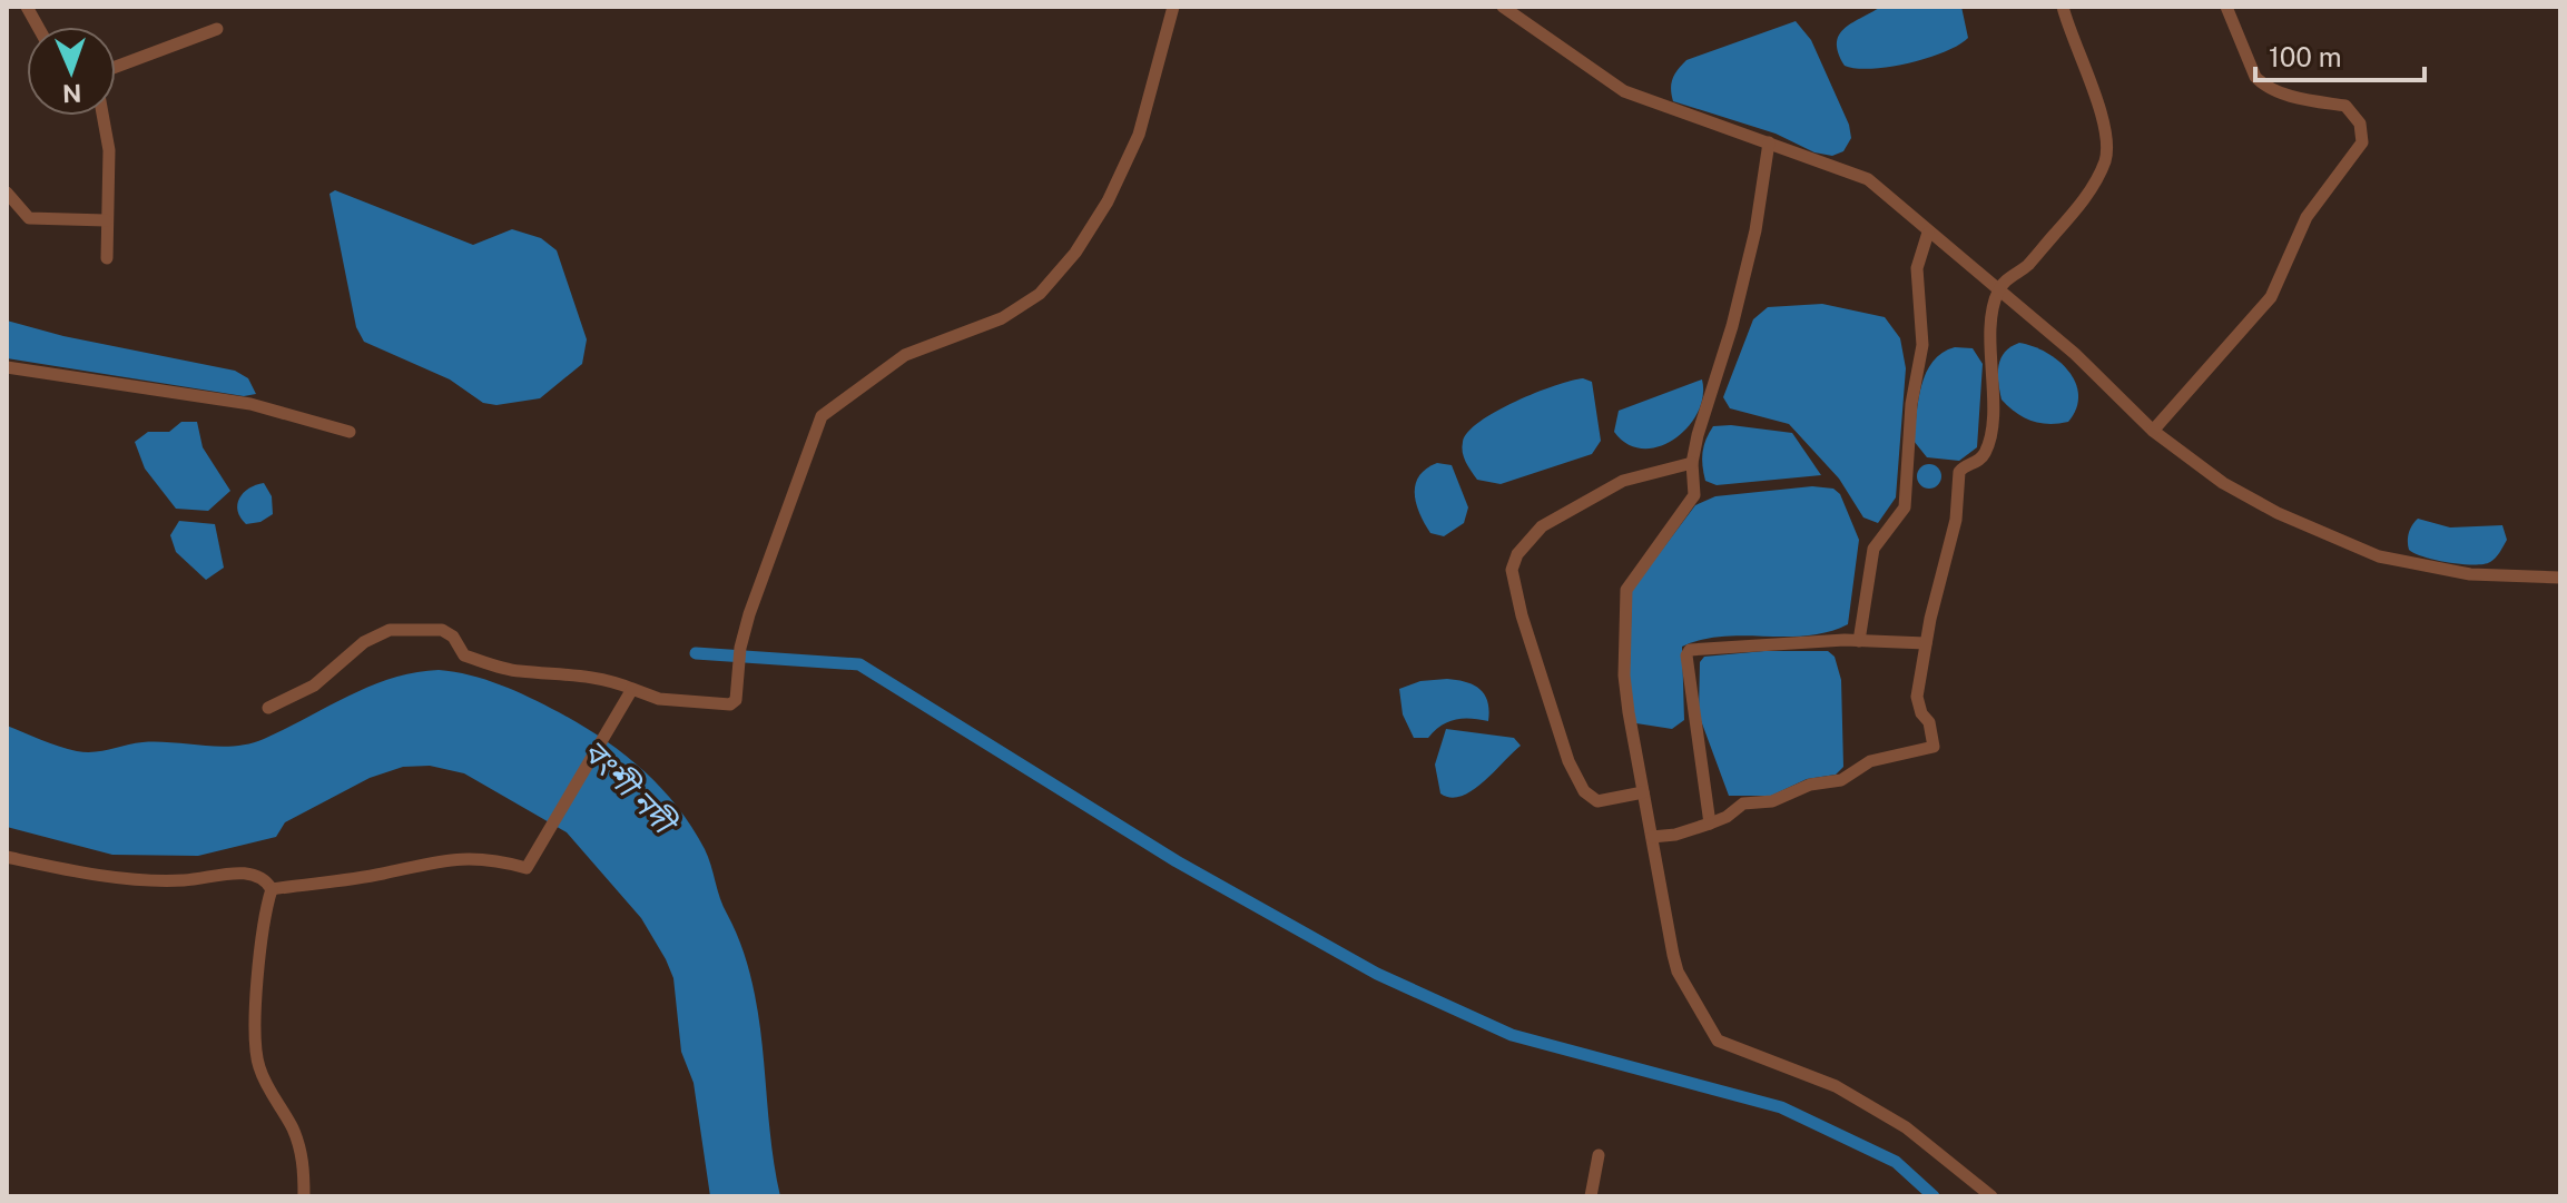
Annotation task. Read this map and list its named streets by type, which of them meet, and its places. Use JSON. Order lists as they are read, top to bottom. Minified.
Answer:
{"water":["বংশী নদী"],"scale_bar":"100 m","north":"bottom"}
